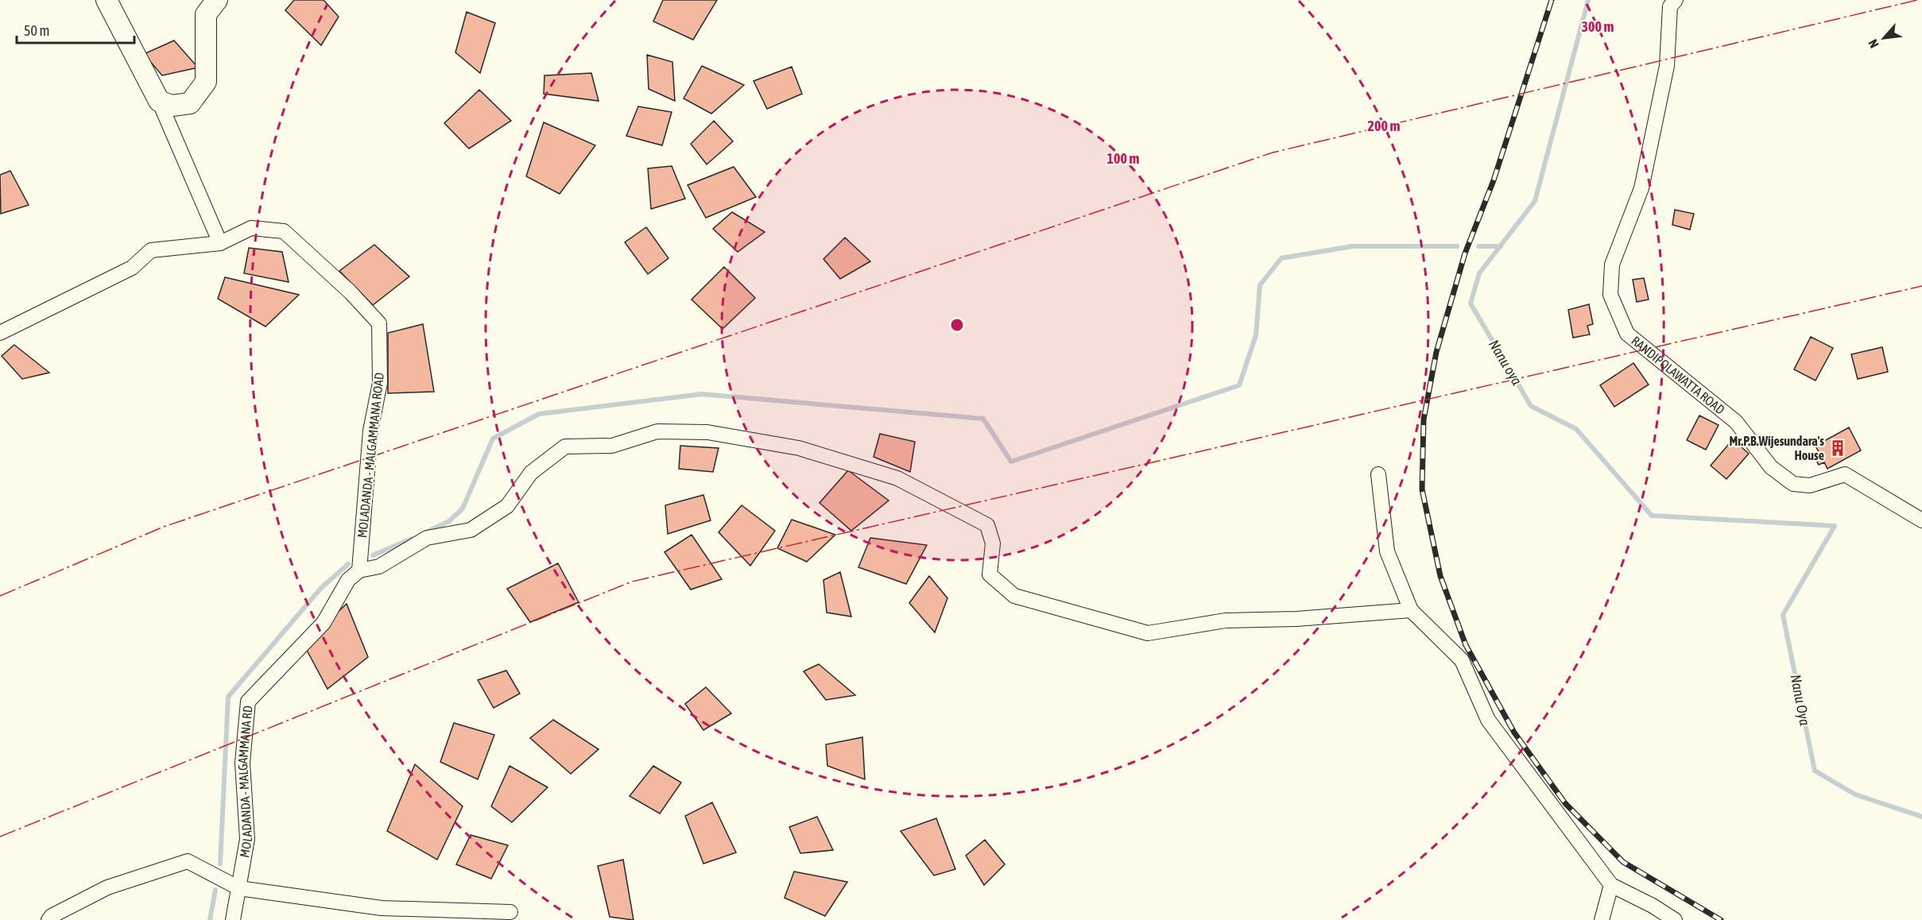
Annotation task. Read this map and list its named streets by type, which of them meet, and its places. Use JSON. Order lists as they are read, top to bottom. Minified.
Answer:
{"streets":{"street":["RANDIPOLAWATTA ROAD","MOLADANDA - MALGAMMANA ROAD","MOLADANDA - MALGAMMANA RD"]},"crossings":[["MOLADANDA - MALGAMMANA ROAD","MOLADANDA - MALGAMMANA RD"]],"water":["Nanu oya","Nanu Oya"],"places":{"building":["Mr.P.B.Wijesundara's House"]},"scale_bar":"50 m","north":"bottom left","rings":["300 m","200 m","100 m"]}
